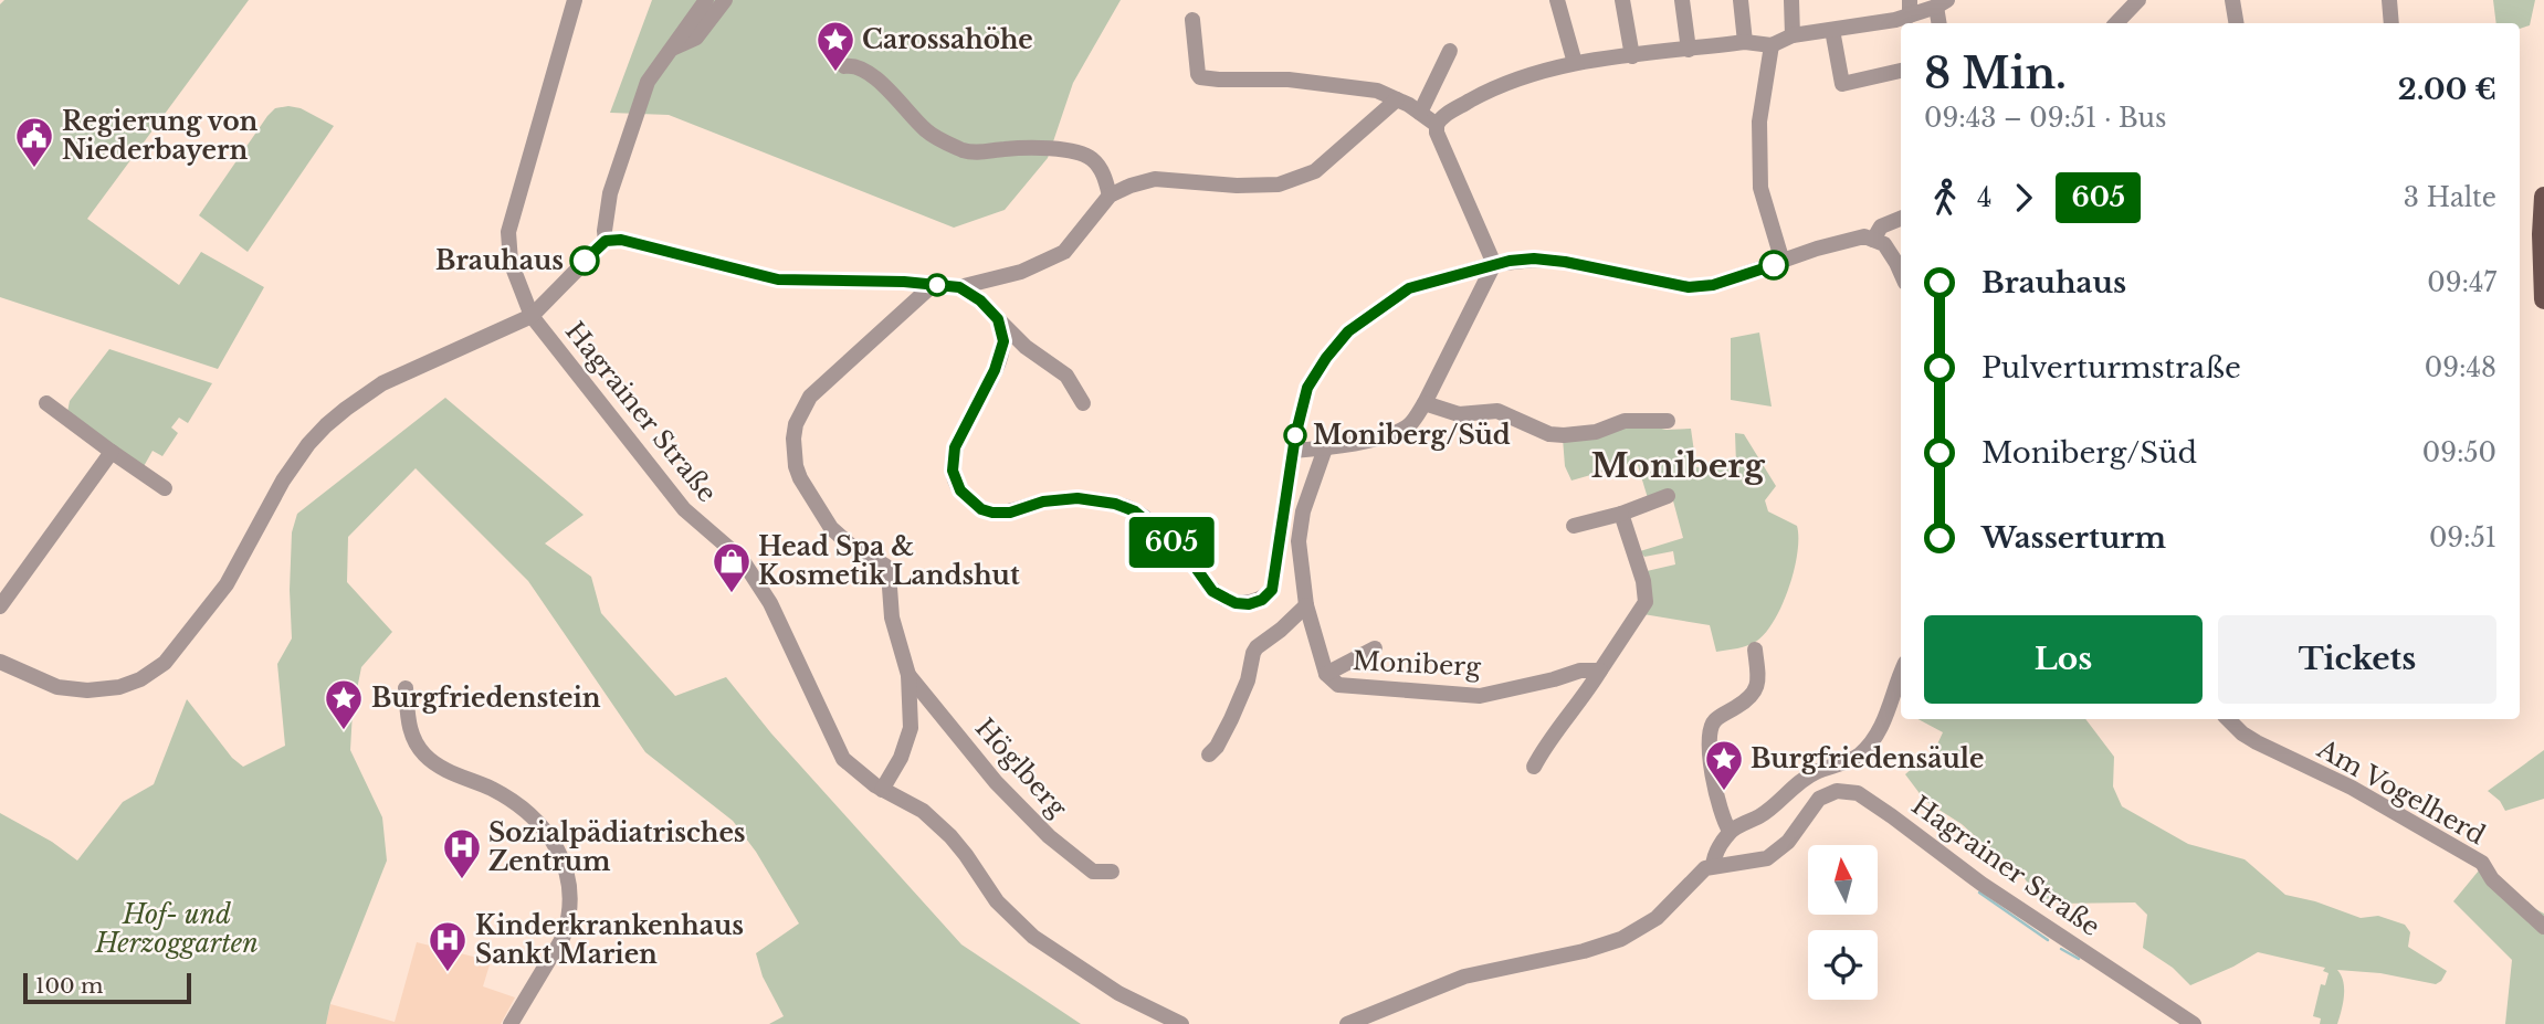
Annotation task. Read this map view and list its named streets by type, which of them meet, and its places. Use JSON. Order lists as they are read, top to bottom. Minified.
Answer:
{"streets":{"street":["Hagrainer Straße","Moniberg","Höglberg","Am Vogelherd"]},"crossings":[["Hagrainer Straße","Höglberg"]],"districts":["Moniberg"],"parks":["Hof- und Herzoggarten"],"places":{"place":["Carossahöhe","Burgfriedenstein","Burgfriedensäule"],"public building":["Regierung von Niederbayern"],"other":["Brauhaus","Moniberg/Süd"],"shop":["Head Spa & Kosmetik Landshut"],"hospital":["Sozialpädiatrisches Zentrum","Kinderkrankenhaus Sankt Marien"]},"lines":["bus line 605"],"scale_bar":"100 m","north":"top","page":{"on_map":"605","heading":["8 Min.","09:43 – 09:51 · Bus","2.00 €"],"legs":["4","605","3 Halte"],"list":[{"name":"Brauhaus","value":"09:47"},{"name":"Pulverturmstraße","value":"09:48"},{"name":"Moniberg/Süd","value":"09:50"},{"name":"Wasserturm","value":"09:51"}],"buttons":["Los","Tickets"],"scale":"100 m"}}
